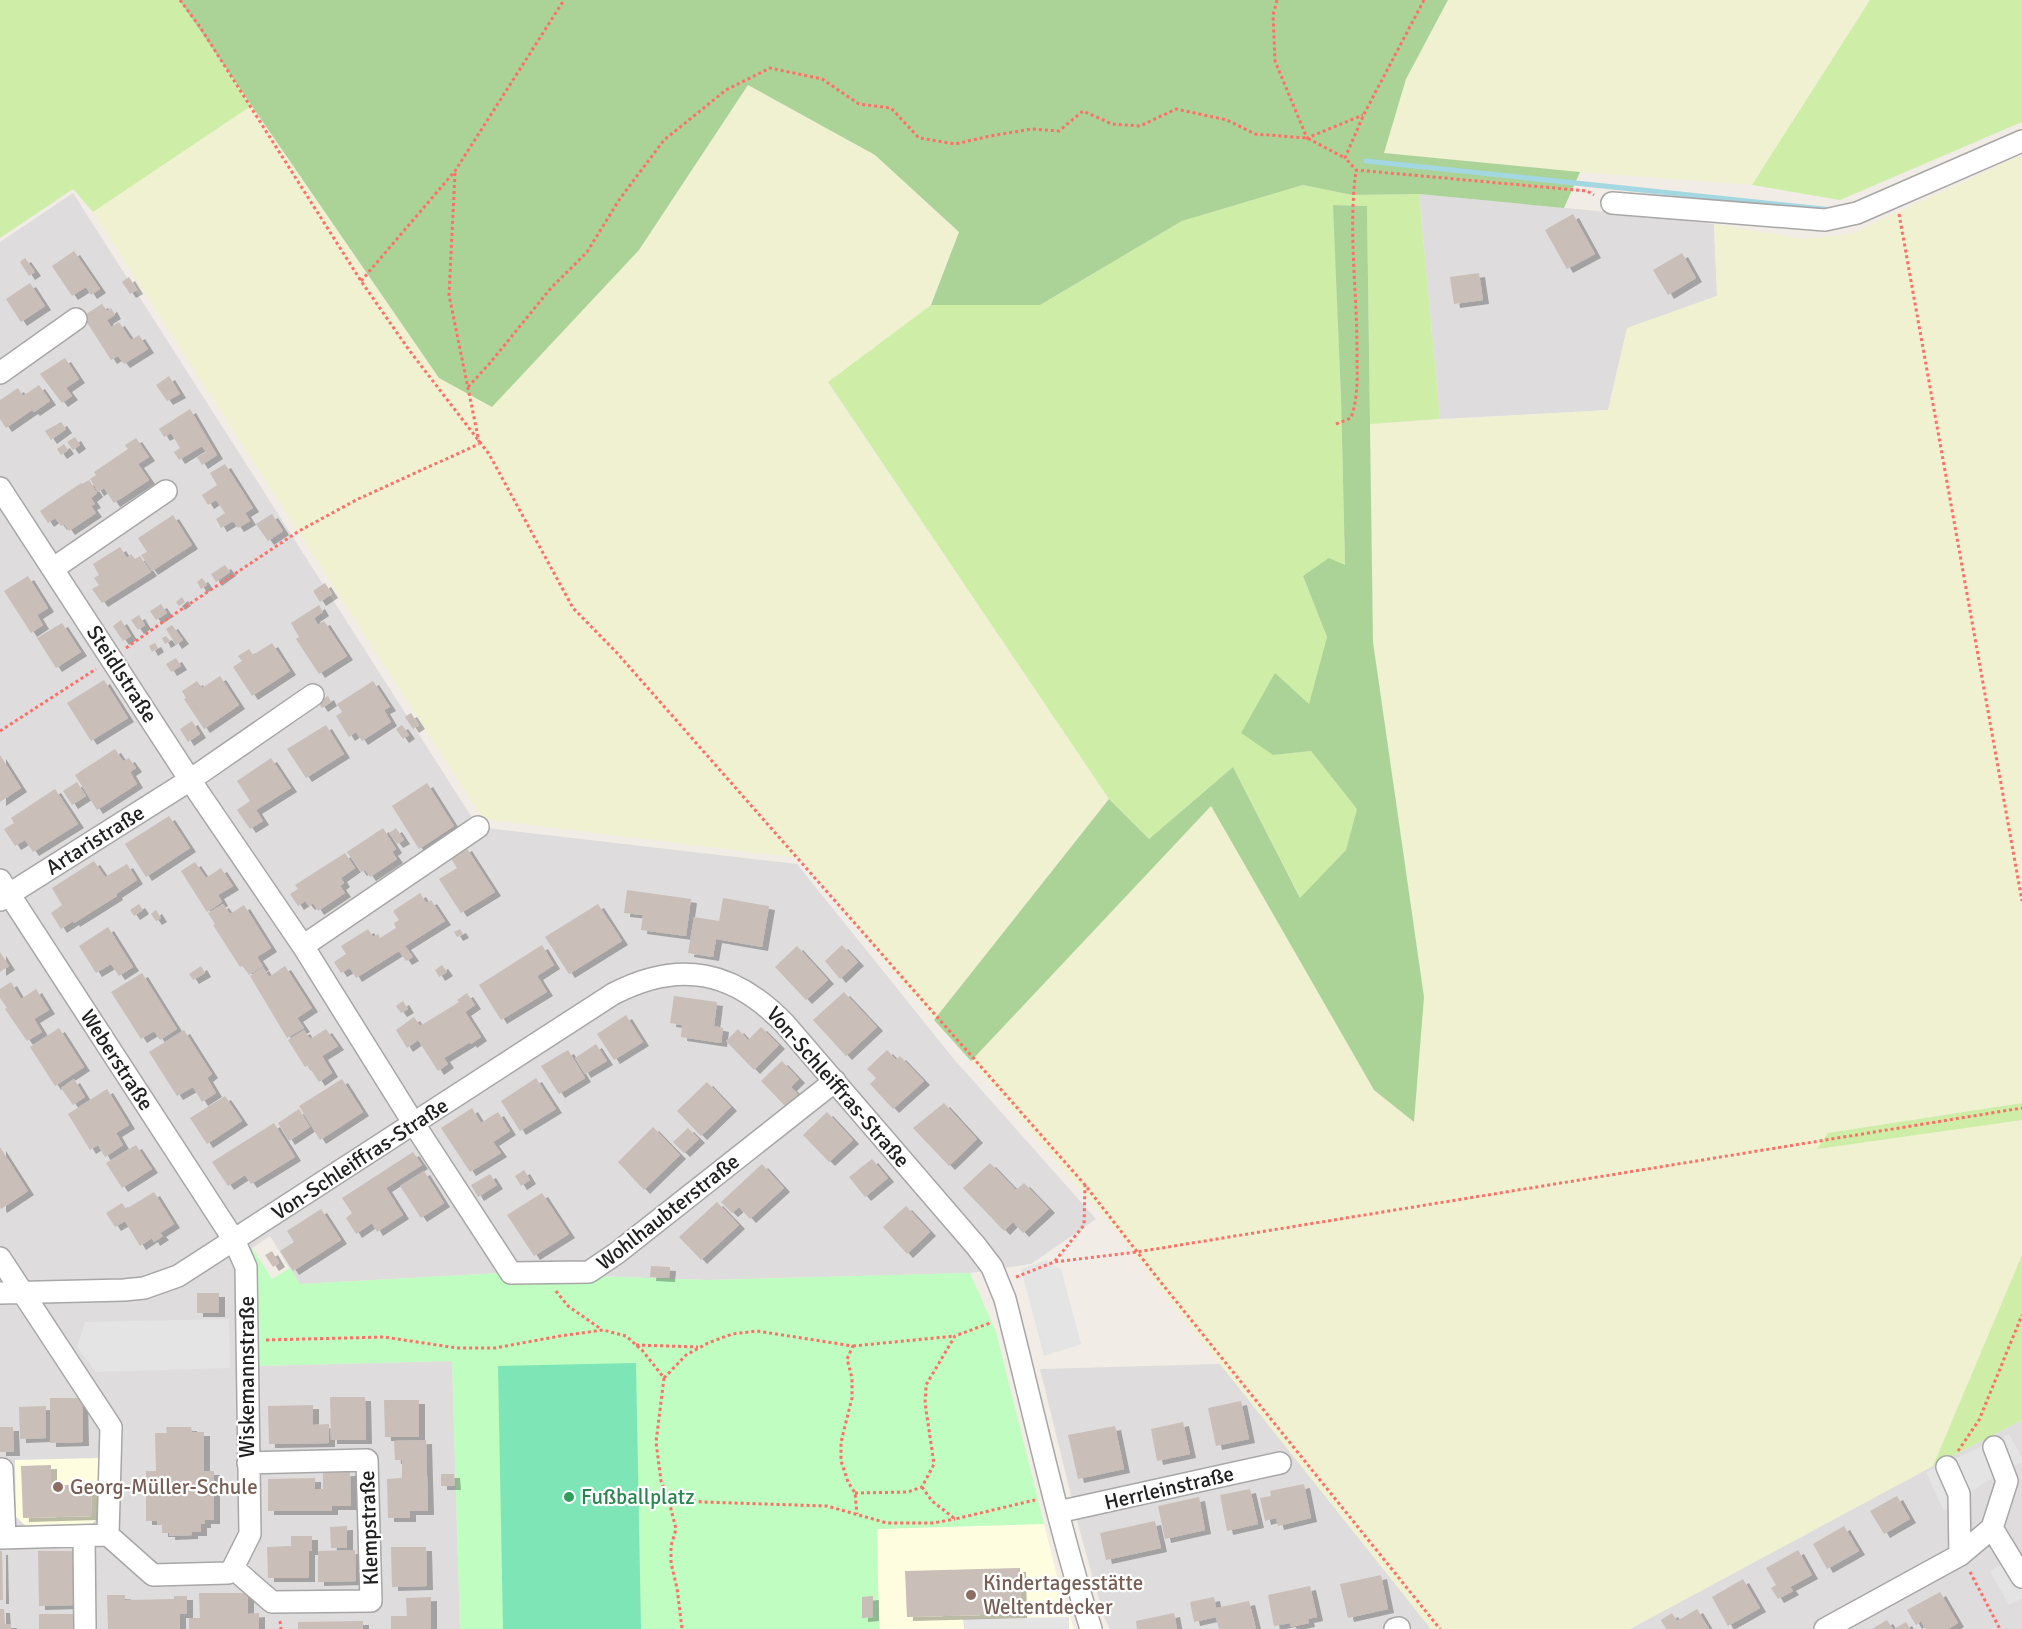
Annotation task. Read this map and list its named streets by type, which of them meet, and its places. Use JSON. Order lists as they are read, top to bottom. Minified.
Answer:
{"streets":{"street":["Steidlstraße","Artaristraße","Weberstraße","Von-Schleiffras-Straße","Wohlhaubterstraße","Wiskemannstraße","Herrleinstraße","Klempstraße"]},"crossings":[["Steidlstraße","Artaristraße"],["Steidlstraße","Von-Schleiffras-Straße"],["Steidlstraße","Wohlhaubterstraße"],["Artaristraße","Weberstraße"],["Weberstraße","Von-Schleiffras-Straße"],["Weberstraße","Wiskemannstraße"],["Von-Schleiffras-Straße","Wohlhaubterstraße"],["Von-Schleiffras-Straße","Wiskemannstraße"],["Von-Schleiffras-Straße","Herrleinstraße"],["Wiskemannstraße","Klempstraße"]],"places":["Georg-Müller-Schule","Fußballplatz","Kindertagesstätte Weltentdecker"]}
